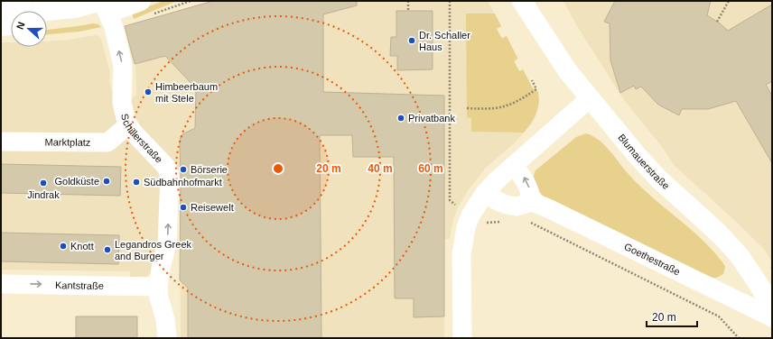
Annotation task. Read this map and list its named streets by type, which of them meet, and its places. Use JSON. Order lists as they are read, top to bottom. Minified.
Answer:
{"streets":{"main road":["Blumauerstraße"],"street":["Schillerstraße","Marktplatz","Goethestraße","Kantstraße"]},"crossings":[["Schillerstraße","Marktplatz"],["Schillerstraße","Kantstraße"]],"one_way":["Schillerstraße","Kantstraße"],"places":["Dr. Schaller Haus","Himbeerbaum mit Stele","Privatbank","Börserie","Goldküste","Südbahnhofmarkt","Jindrak","Reisewelt","Knott","Legandros Greek and Burger"],"scale_bar":"20 m","north":"left","rings":["20 m","40 m","60 m"]}
